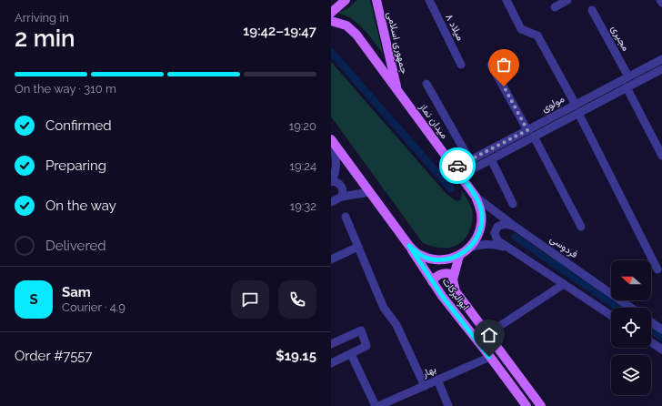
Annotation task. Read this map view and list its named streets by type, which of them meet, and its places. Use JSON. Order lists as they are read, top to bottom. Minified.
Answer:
{"streets":{"main road":["جمهوری اسلامی","میدان نماز","ابوالبرکات"],"street":["میلاد ۸","مجیری","مولوی","فردوسی","بهار"]},"crossings":[["مجیری","مولوی"],["جمهوری اسلامی","میدان نماز"],["مولوی","میدان نماز"],["میدان نماز","فردوسی"],["میدان نماز","ابوالبرکات"],["ابوالبرکات","بهار"]],"north":"left","page":{"heading":["2 min","Arriving in","19:42–19:47"],"panel":["Sam","Courier · 4.9","Order #7557","$19.15"],"bar":"On the way · 310 m","list":[["Confirmed","19:20"],["Preparing","19:24"],["On the way","19:32"],"Delivered"],"round":"S"}}
